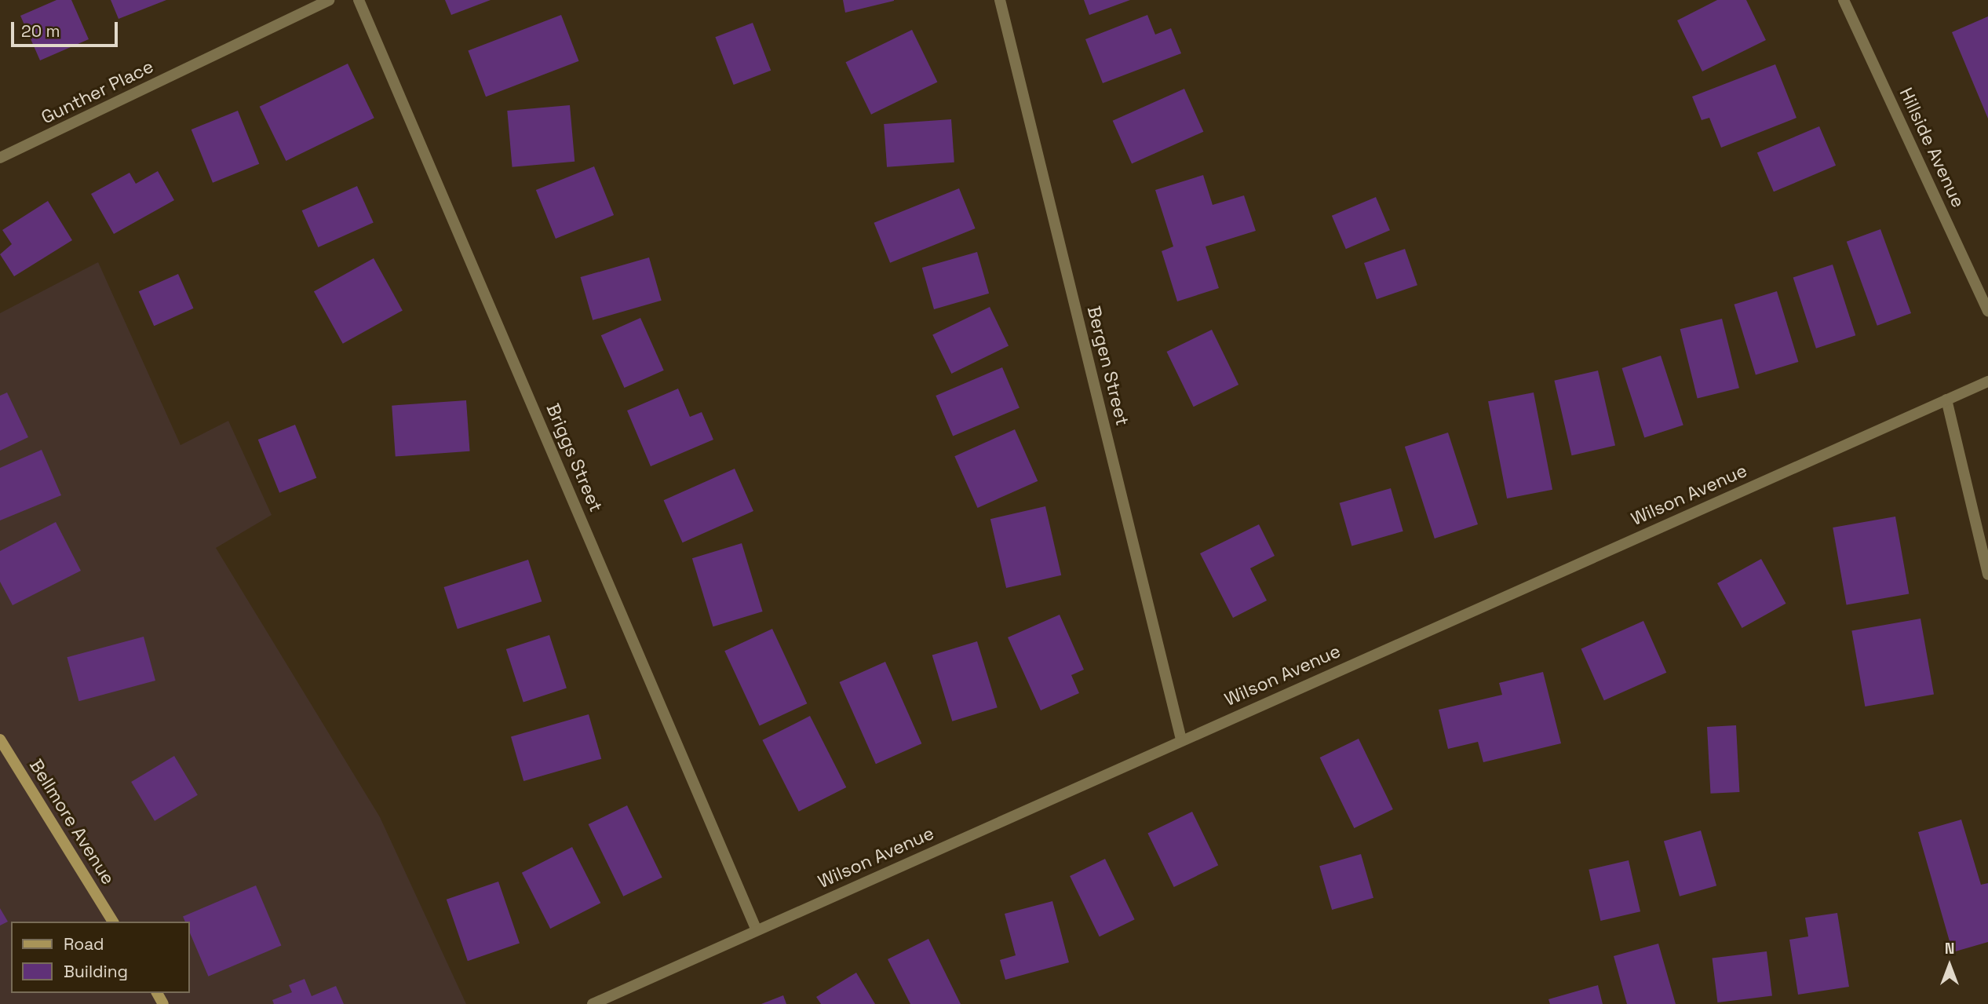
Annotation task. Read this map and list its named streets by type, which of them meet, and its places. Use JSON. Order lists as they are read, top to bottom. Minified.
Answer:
{"streets":{"main road":["Bellmore Avenue"],"street":["Gunther Place","Hillside Avenue","Bergen Street","Briggs Street","Wilson Avenue"]},"crossings":[["Bergen Street","Wilson Avenue"],["Briggs Street","Wilson Avenue"]],"legend":["Road","Building"],"scale_bar":"20 m","north":"top"}
